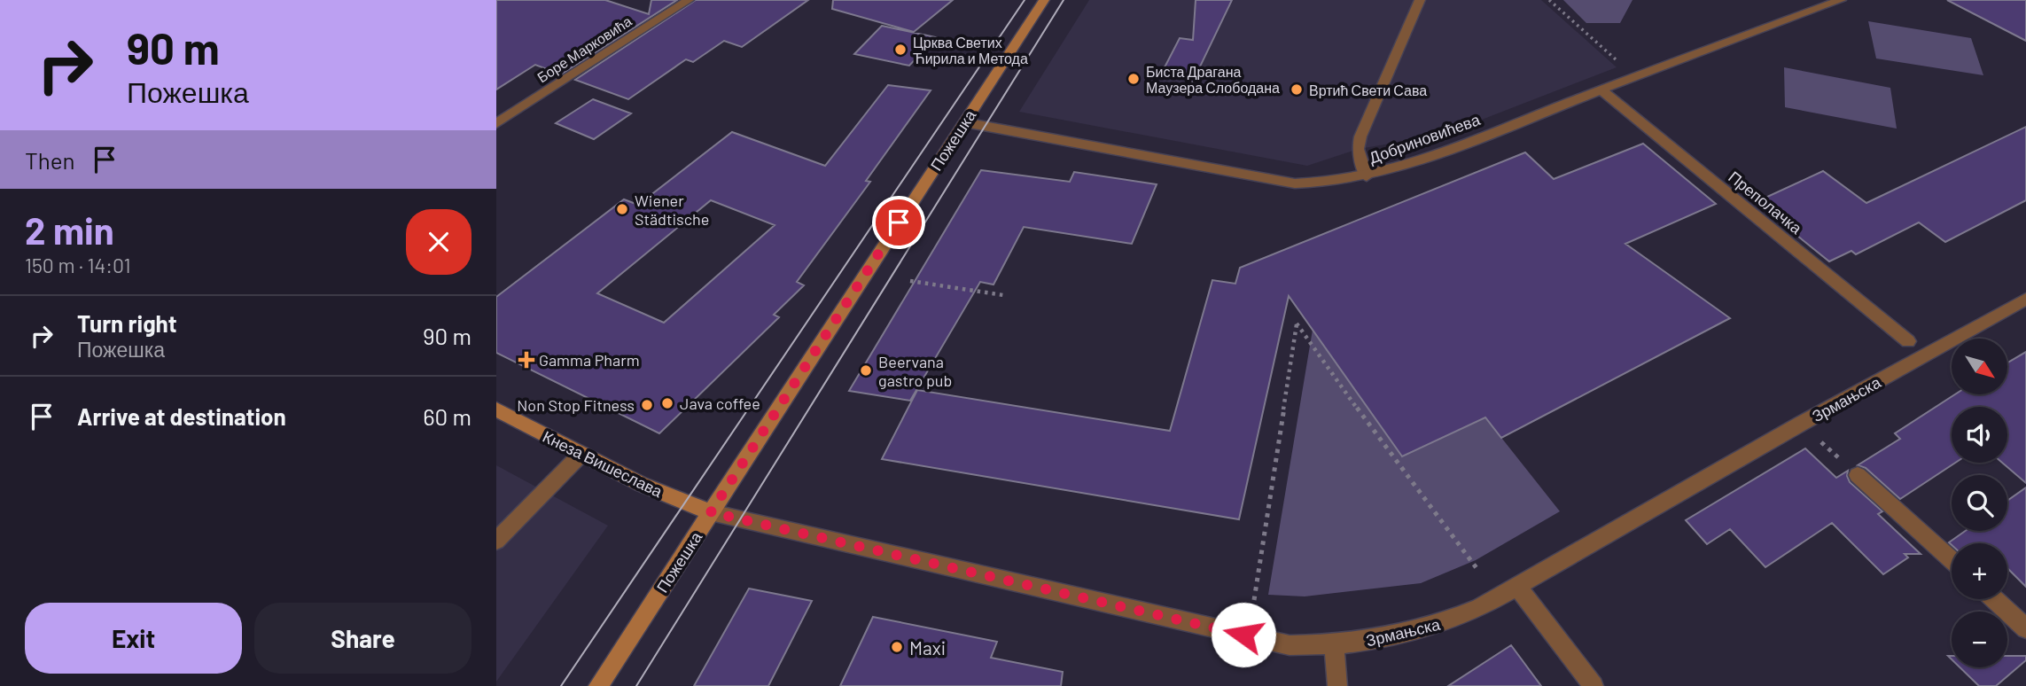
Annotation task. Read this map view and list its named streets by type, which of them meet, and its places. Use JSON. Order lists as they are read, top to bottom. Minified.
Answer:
{"streets":{"main road":["Пожешка","Кнеза Вишеслава"],"street":["Боре Марковића","Добриновићева","Преполачка","Зрмањска"]},"crossings":[["Добриновићева","Пожешка"],["Добриновићева","Преполачка"],["Пожешка","Зрмањска"],["Пожешка","Кнеза Вишеслава"],["Зрмањска","Кнеза Вишеслава"]],"places":{"other":["Црква Светих Ћирила и Метода","Биста Драгана Маузера Слободана","Вртић Свети Сава","Wiener Städtische","Beervana gastro pub","Java coffee","Non Stop Fitness","Maxi"],"health":["Gamma Pharm"]},"north":"bottom right","page":{"turn":["90 m","Пожешка"],"then":"Then","heading":["2 min","150 m · 14:01"],"list":[{"name":"Turn right","note":"Пожешка","value":"90 m"},{"name":"Arrive at destination","value":"60 m"}],"map_buttons":["+","−"],"buttons":["Exit","Share"]}}
